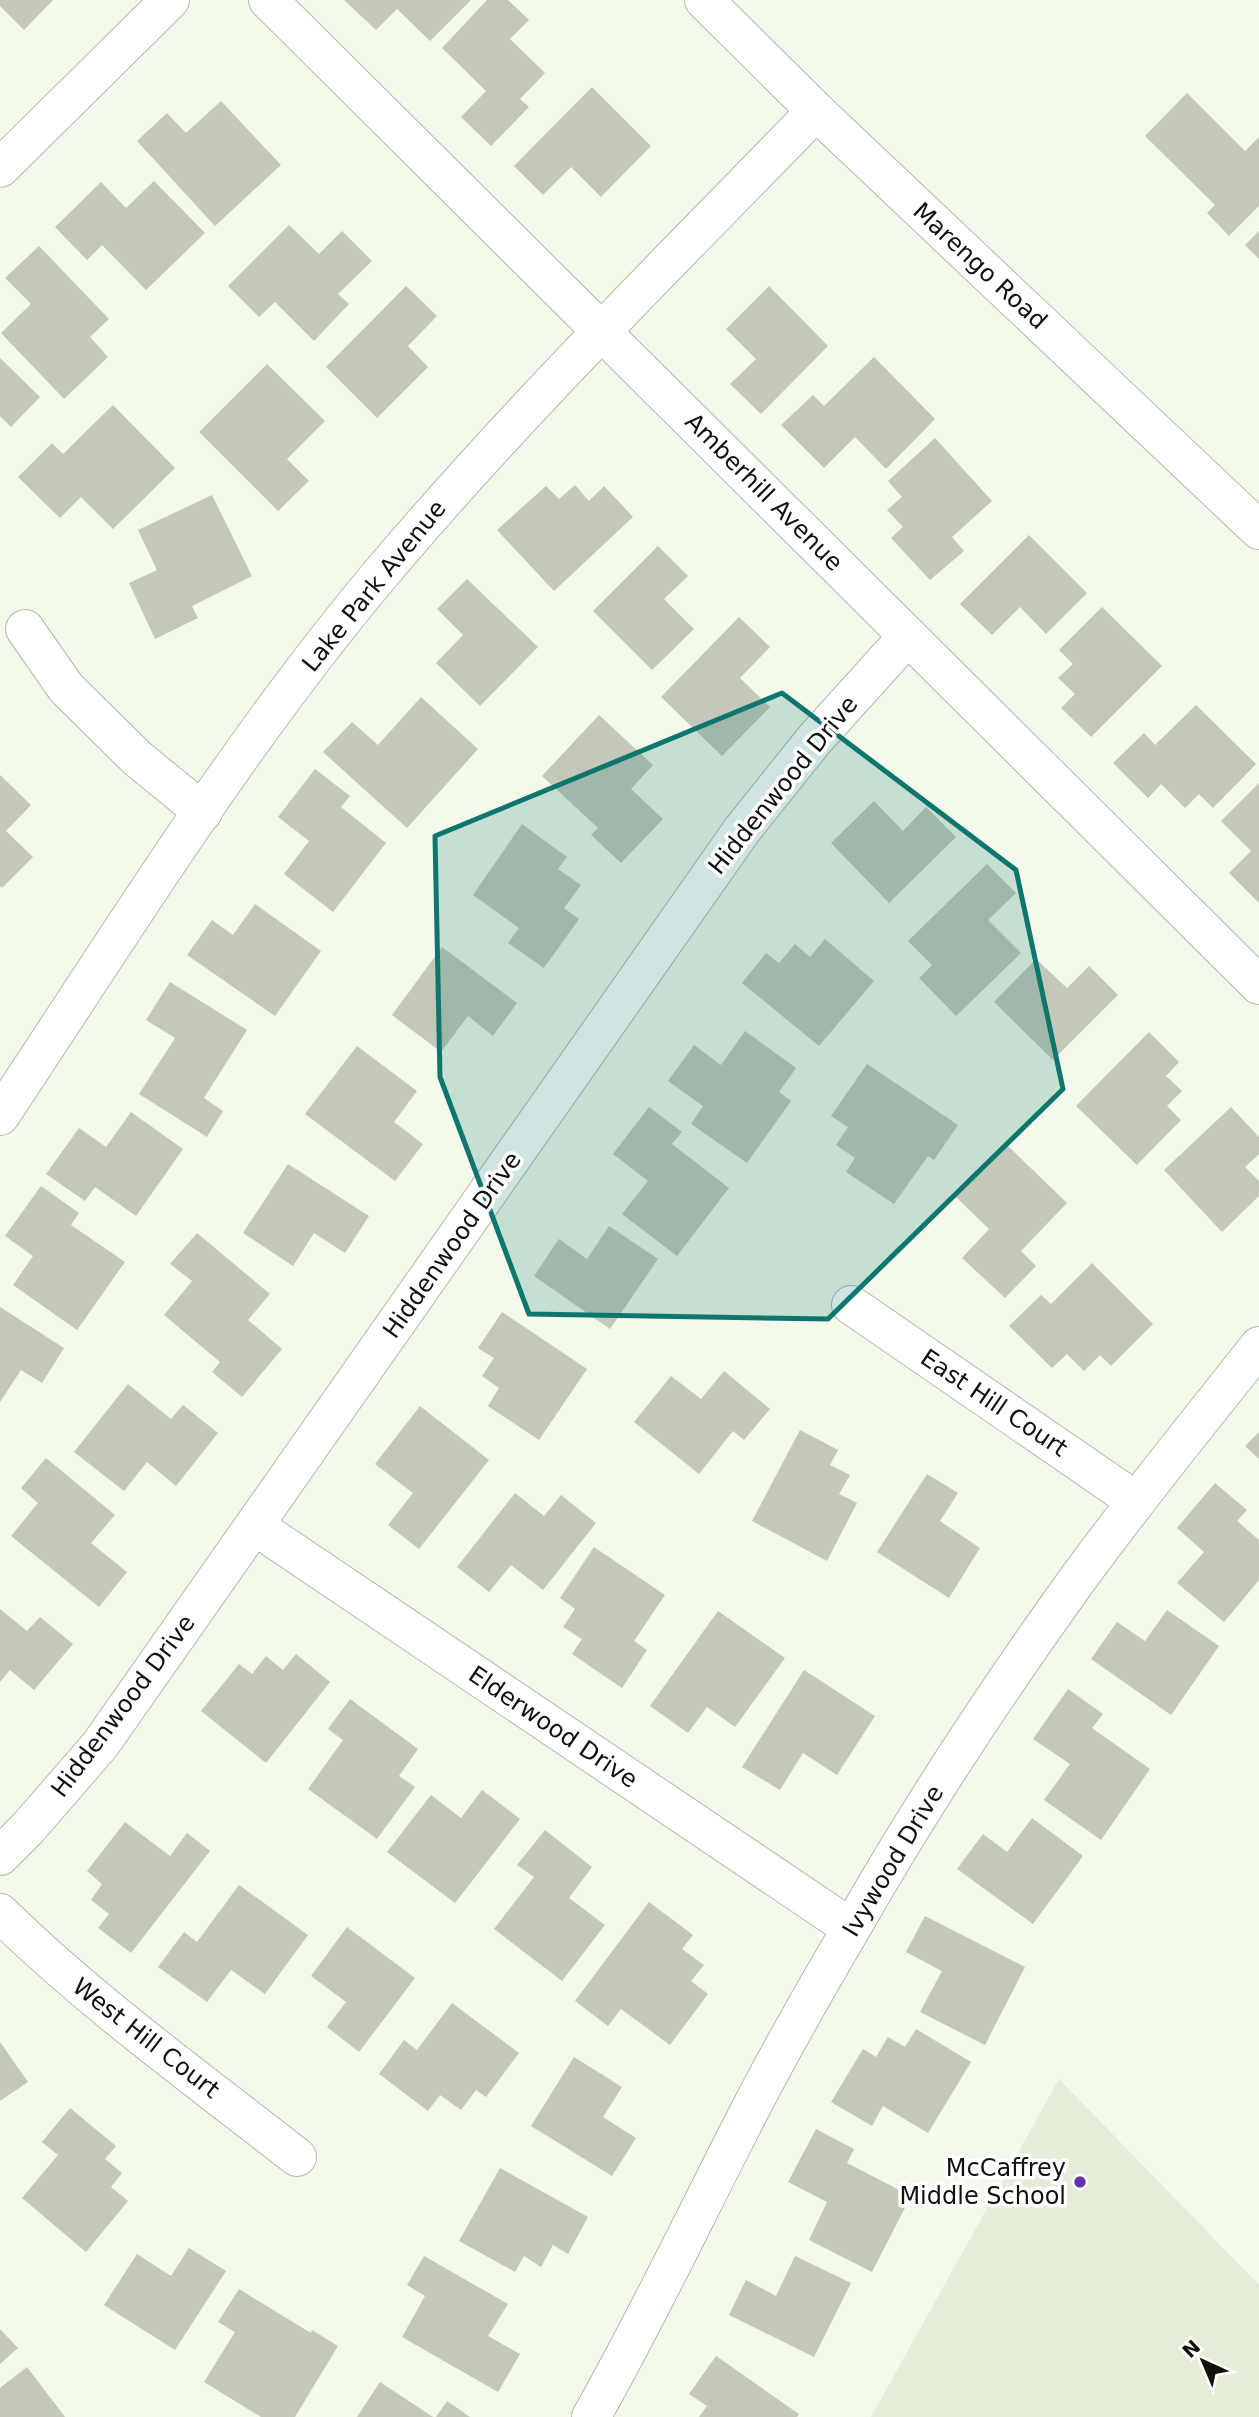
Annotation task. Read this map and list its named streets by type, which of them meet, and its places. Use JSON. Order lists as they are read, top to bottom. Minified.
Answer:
{"streets":{"street":["Marengo Road","Amberhill Avenue","Lake Park Avenue","Hiddenwood Drive","East Hill Court","Elderwood Drive","Ivywood Drive","West Hill Court"]},"crossings":[["Marengo Road","Lake Park Avenue"],["Amberhill Avenue","Lake Park Avenue"],["Amberhill Avenue","Hiddenwood Drive"],["Hiddenwood Drive","Elderwood Drive"],["East Hill Court","Ivywood Drive"],["Elderwood Drive","Ivywood Drive"]],"places":["McCaffrey Middle School"],"north":"top left"}
